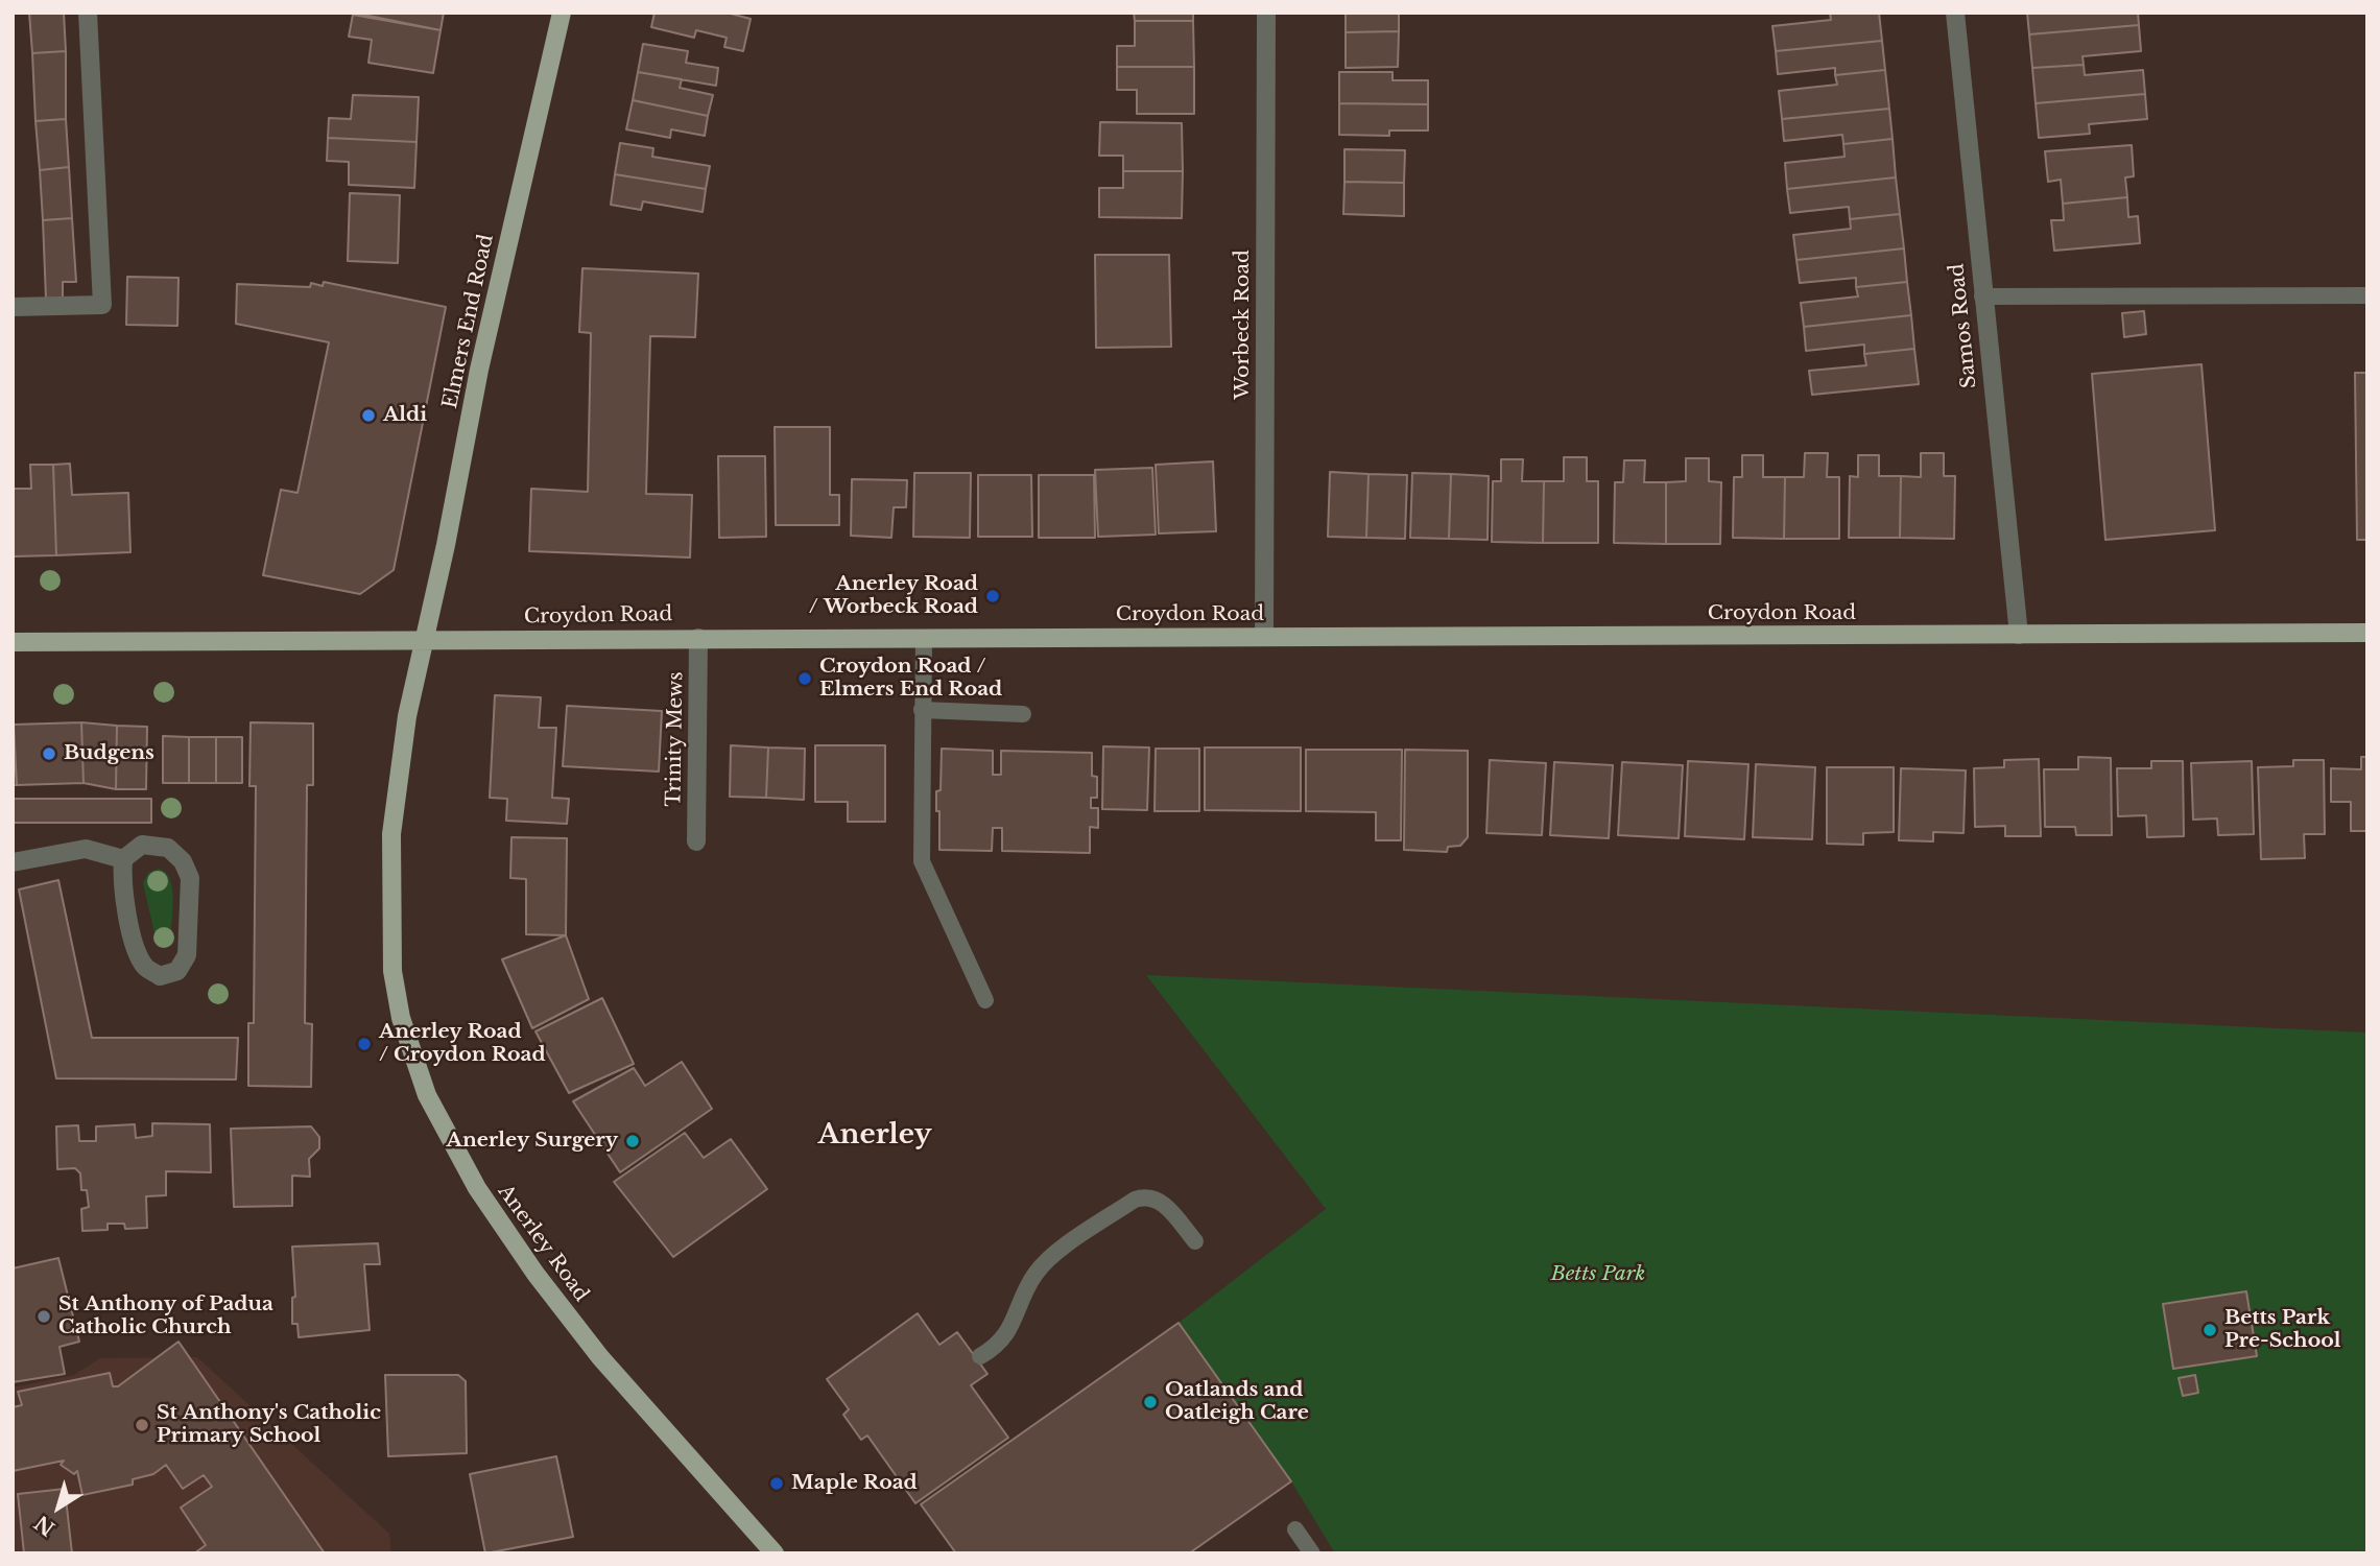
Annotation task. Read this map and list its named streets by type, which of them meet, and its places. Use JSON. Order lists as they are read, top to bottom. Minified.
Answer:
{"streets":{"main road":["Elmers End Road","Croydon Road","Anerley Road"],"street":["Worbeck Road","Samos Road","Trinity Mews"]},"crossings":[["Elmers End Road","Croydon Road"],["Elmers End Road","Anerley Road"],["Worbeck Road","Croydon Road"],["Samos Road","Croydon Road"],["Croydon Road","Trinity Mews"],["Croydon Road","Anerley Road"]],"districts":["Anerley"],"parks":["Betts Park"],"places":["Aldi","Anerley Road / Worbeck Road","Croydon Road / Elmers End Road","Budgens","Anerley Road / Croydon Road","Anerley Surgery","St Anthony of Padua Catholic Church","Betts Park Pre-School","Oatlands and Oatleigh Care","St Anthony's Catholic Primary School","Maple Road"],"north":"bottom left"}
